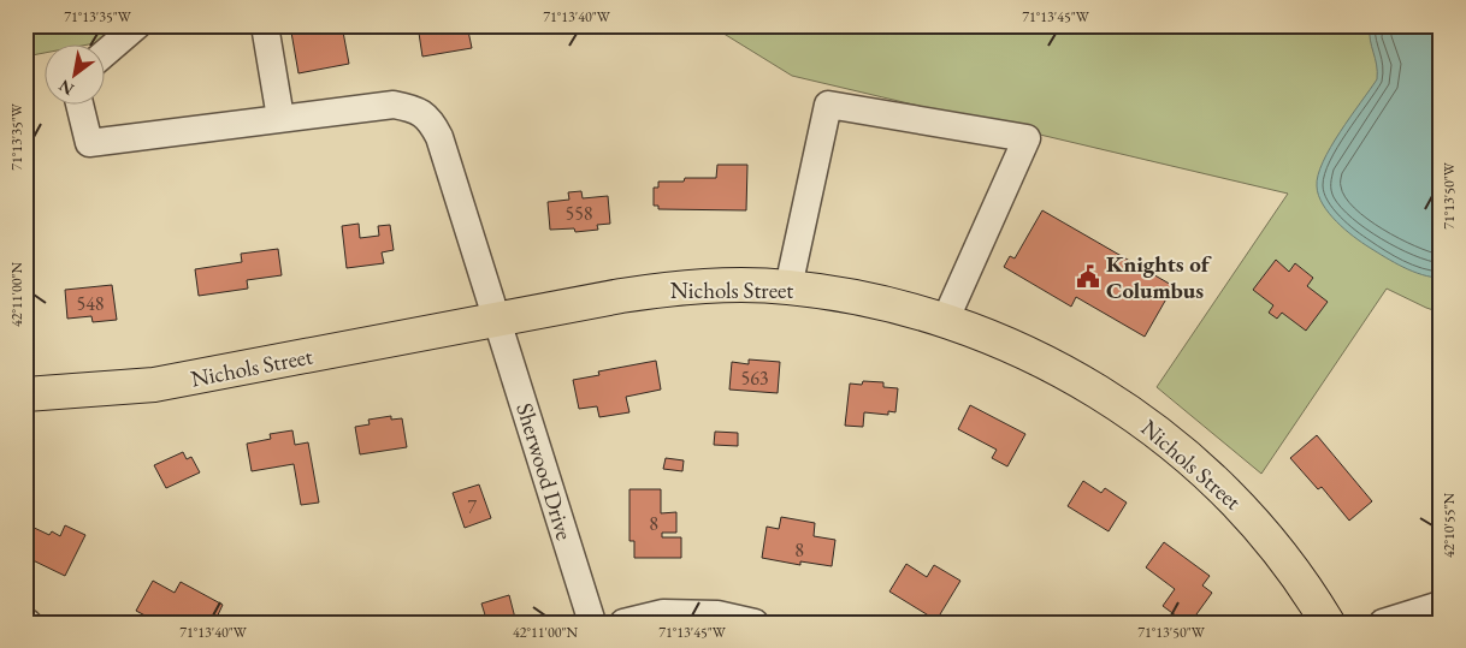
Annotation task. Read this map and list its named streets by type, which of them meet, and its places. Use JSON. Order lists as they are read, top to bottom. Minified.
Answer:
{"streets":{"main road":["Nichols Street"],"street":["Sherwood Drive"]},"crossings":[["Nichols Street","Sherwood Drive"]],"places":{"public building":["Knights of Columbus"]},"house_numbers":["558","548","563","7","8","8"],"north":"bottom left","coordinates":["71°13'35\"W","71°13'40\"W","71°13'45\"W","71°13'50\"W","42°11'00\"N","42°10'55\"N"]}
